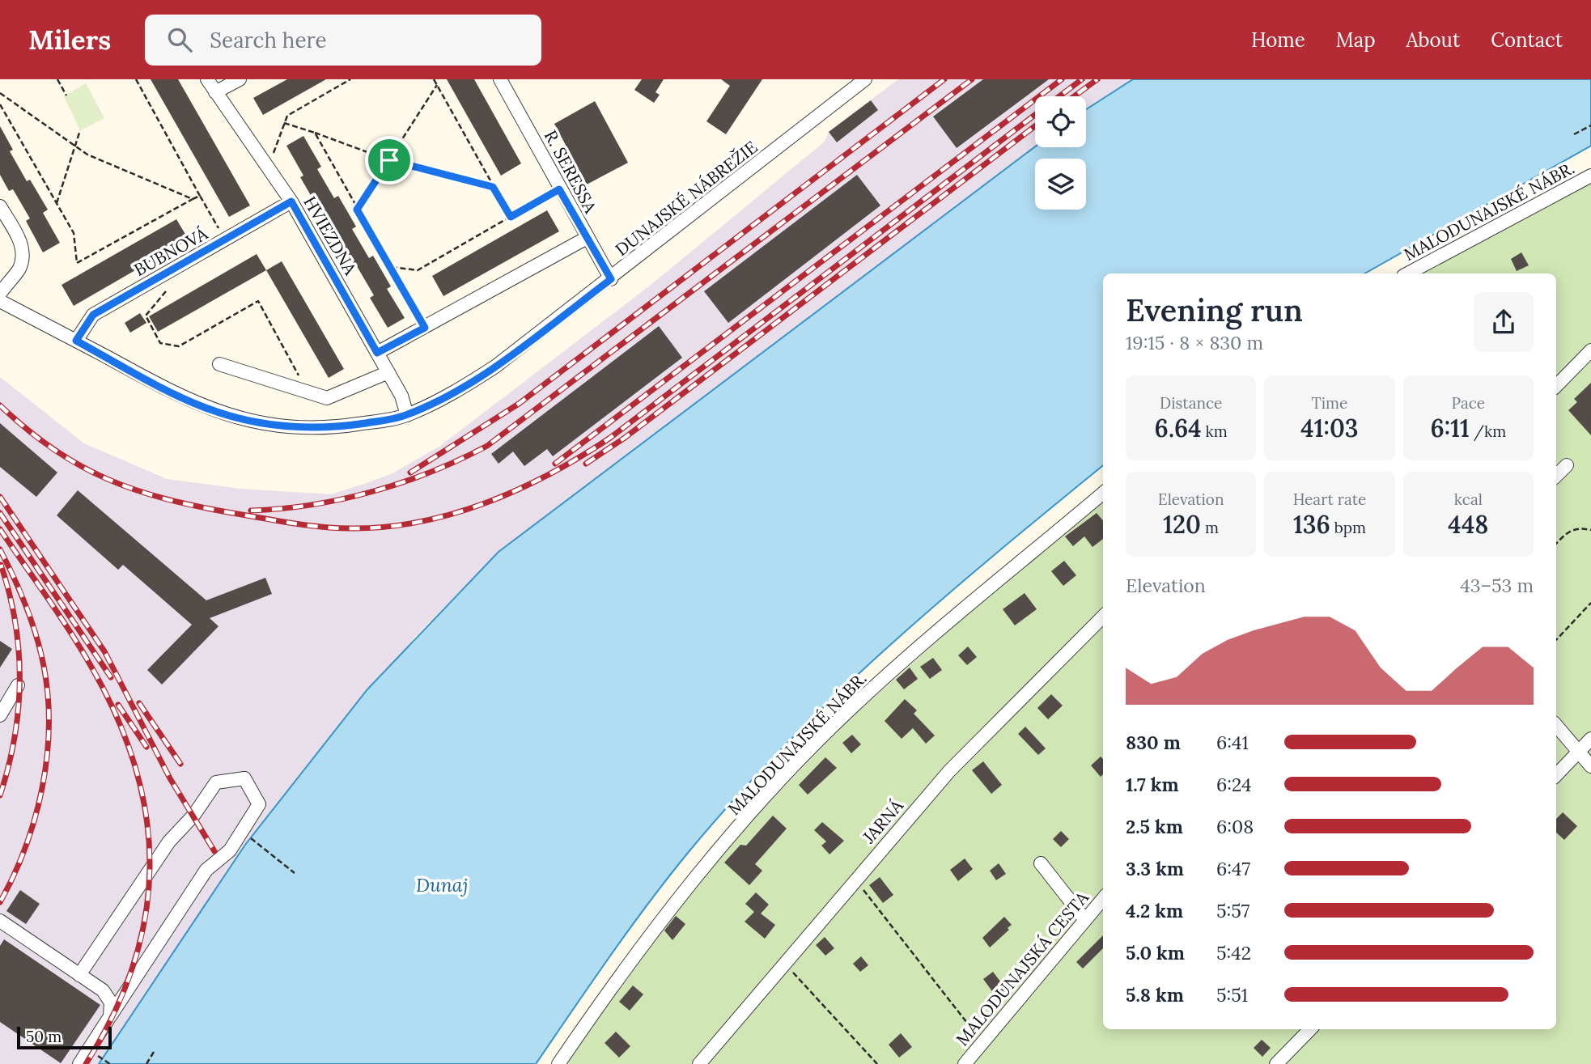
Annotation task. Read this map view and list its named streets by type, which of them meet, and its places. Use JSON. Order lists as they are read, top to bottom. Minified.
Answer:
{"streets":{"street":["R. SERESSA","DUNAJSKÉ NÁBREŽIE","MALODUNAJSKÉ NÁBR.","HVIEZDNA","BUBNOVÁ","JARNÁ","MALODUNAJSKÁ CESTA"]},"crossings":[["R. SERESSA","DUNAJSKÉ NÁBREŽIE"],["DUNAJSKÉ NÁBREŽIE","HVIEZDNA"],["DUNAJSKÉ NÁBREŽIE","BUBNOVÁ"],["HVIEZDNA","BUBNOVÁ"]],"water":["Dunaj"],"scale_bar":"50 m","page":{"header":"Milers","search":"Search here","nav":["Home","Map","About","Contact"],"heading":["Evening run","19:15 · 8 × 830 m"],"stats":[["Distance","6.64 km"],["Time","41:03"],["Pace","6:11 /km"],["Elevation","120 m"],["Heart rate","136 bpm"],["kcal","448"]],"chart":["Elevation","43–53 m"],"list":[{"name":"830 m","note":"6:41"},{"name":"1.7 km","note":"6:24"},{"name":"2.5 km","note":"6:08"},{"name":"3.3 km","note":"6:47"},{"name":"4.2 km","note":"5:57"},{"name":"5.0 km","note":"5:42"},{"name":"5.8 km","note":"5:51"}],"scale":"50 m"}}
